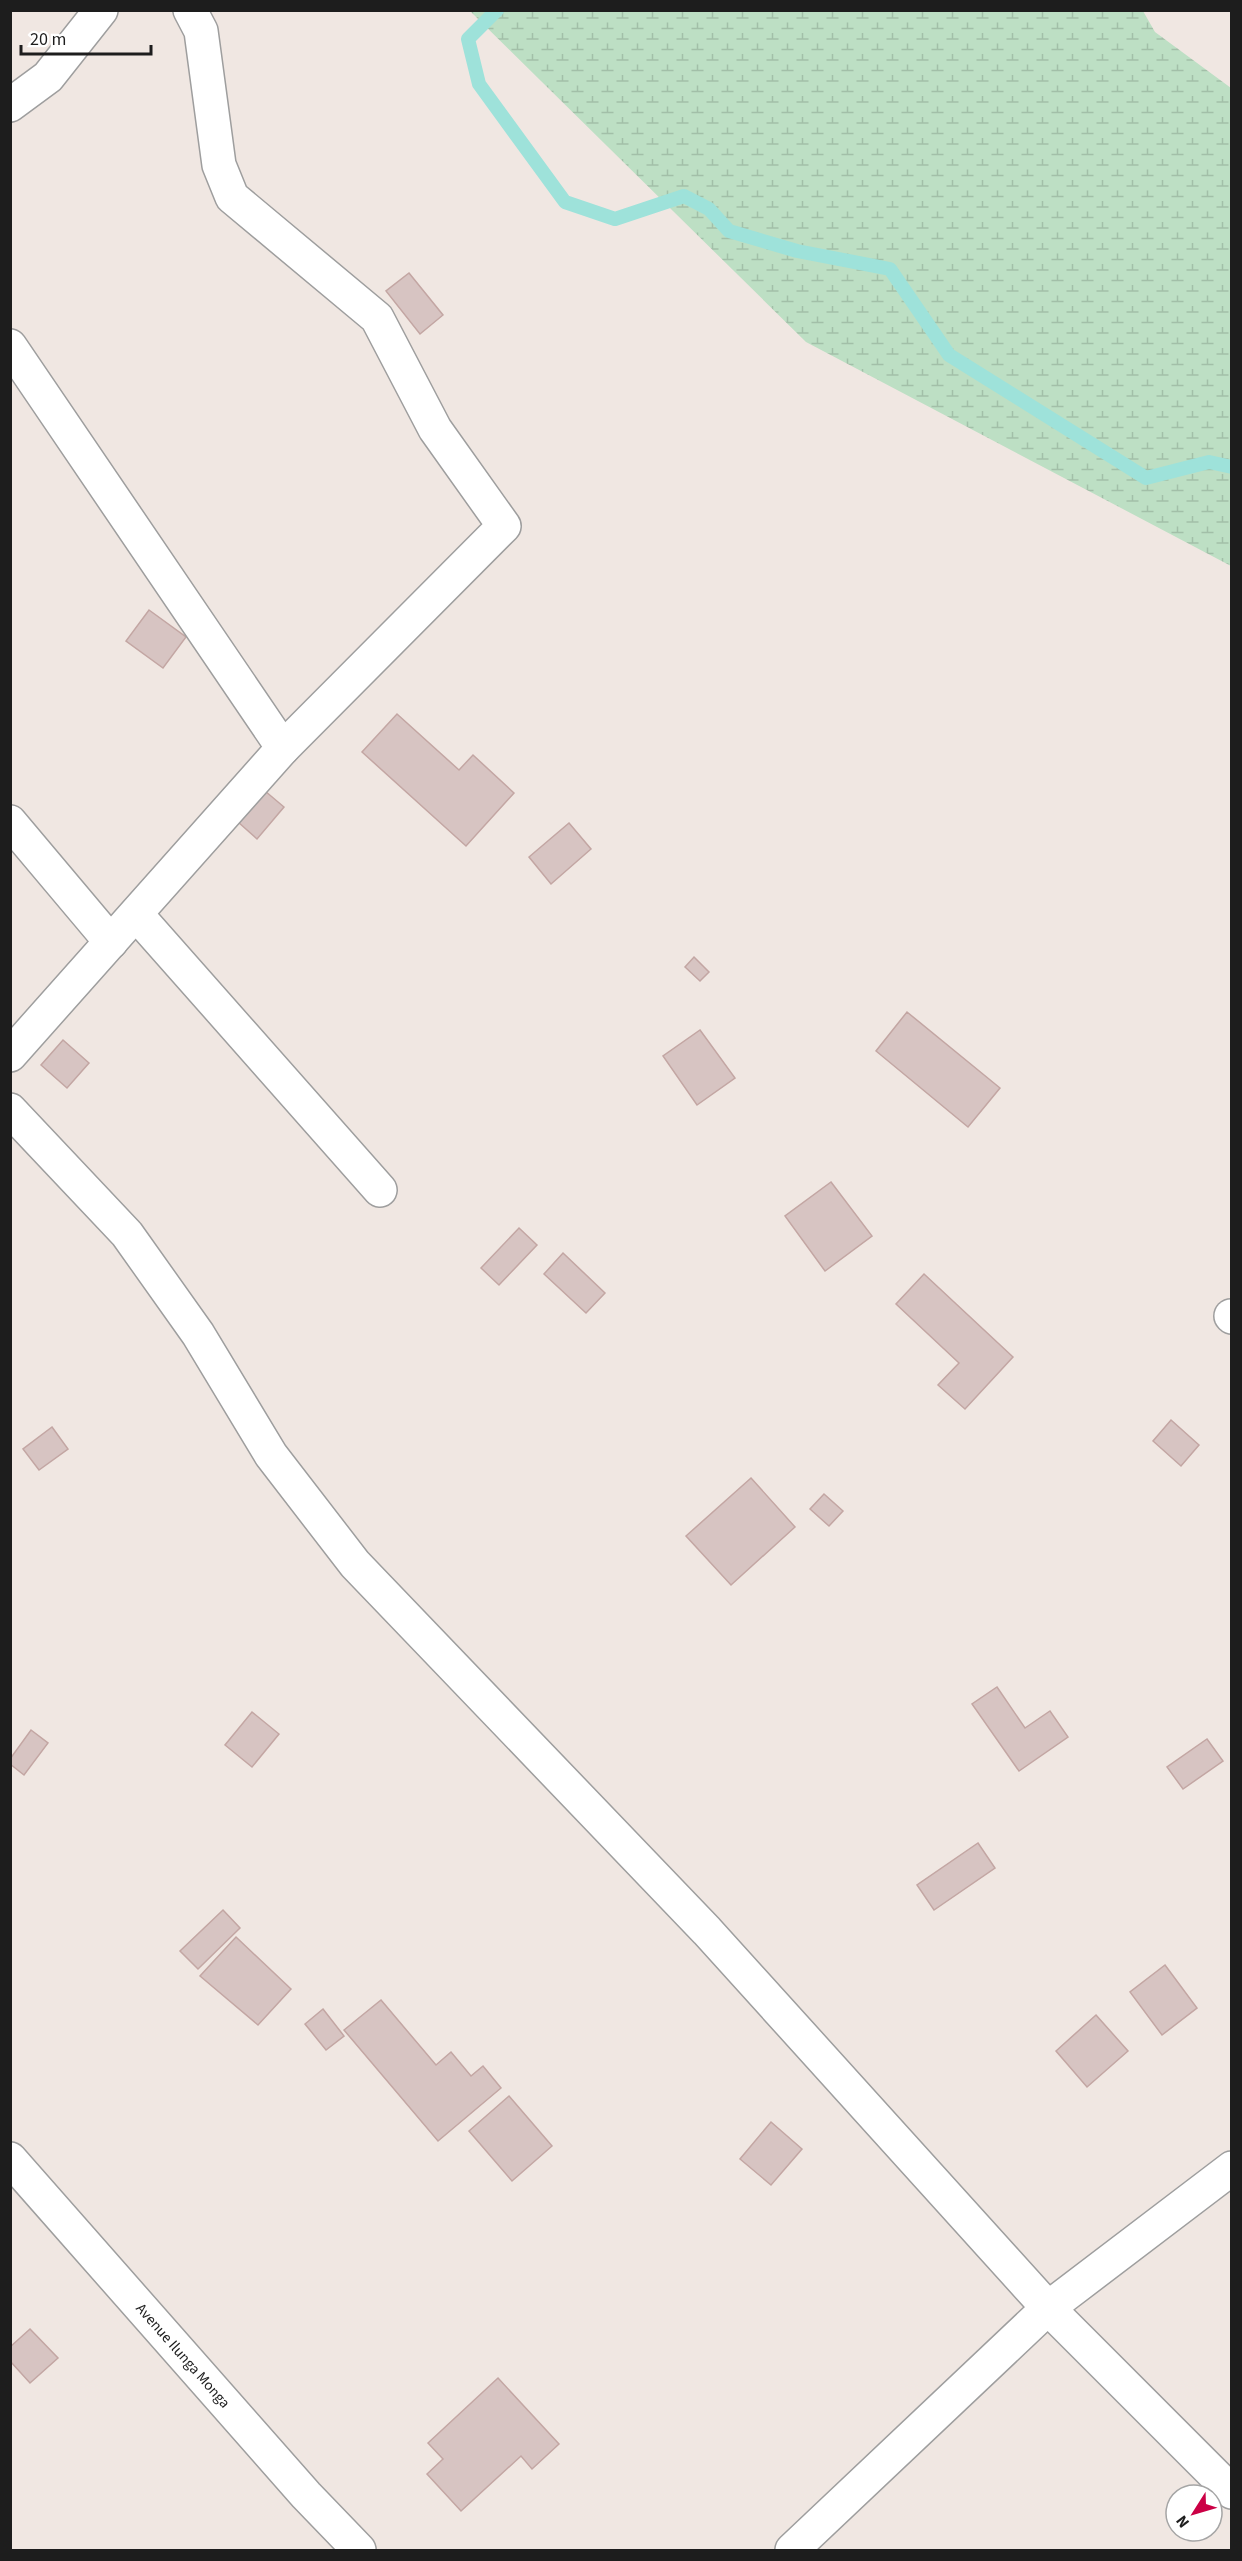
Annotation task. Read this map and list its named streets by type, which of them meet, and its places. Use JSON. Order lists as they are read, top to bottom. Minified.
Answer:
{"streets":{"street":["Avenue Ilunga Monga"]},"scale_bar":"20 m","north":"bottom left"}
